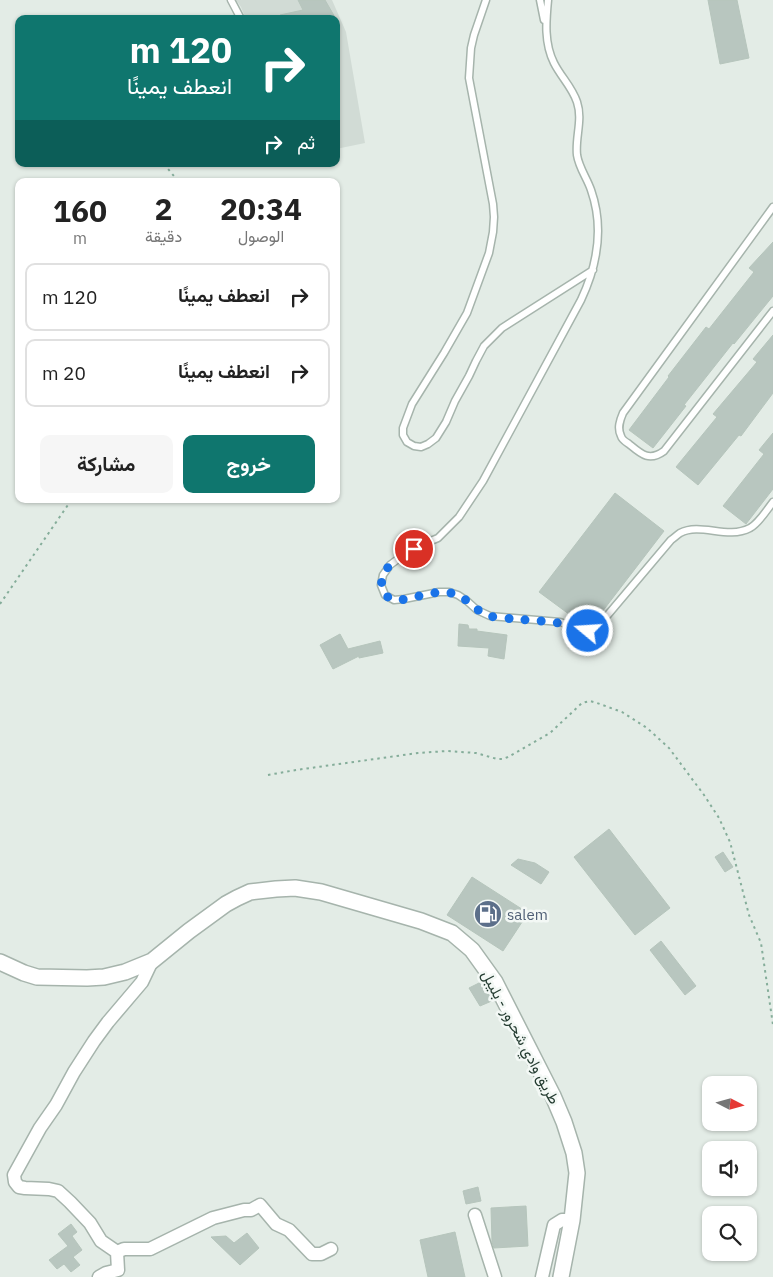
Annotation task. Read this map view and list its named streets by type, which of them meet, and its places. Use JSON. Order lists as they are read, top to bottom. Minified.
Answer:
{"streets":{"street":["طريق وادي شحرور - بليبل"]},"places":{"fuel station":["salem"]},"north":"right","page":{"turn":["120 m","انعطف يمينًا"],"then":"ثم","eta":["20:34","الوصول","2","دقيقة","160","m"],"list":[{"name":"انعطف يمينًا","value":"120 m"},{"name":"انعطف يمينًا","value":"20 m"}],"buttons":["خروج","مشاركة"]}}
